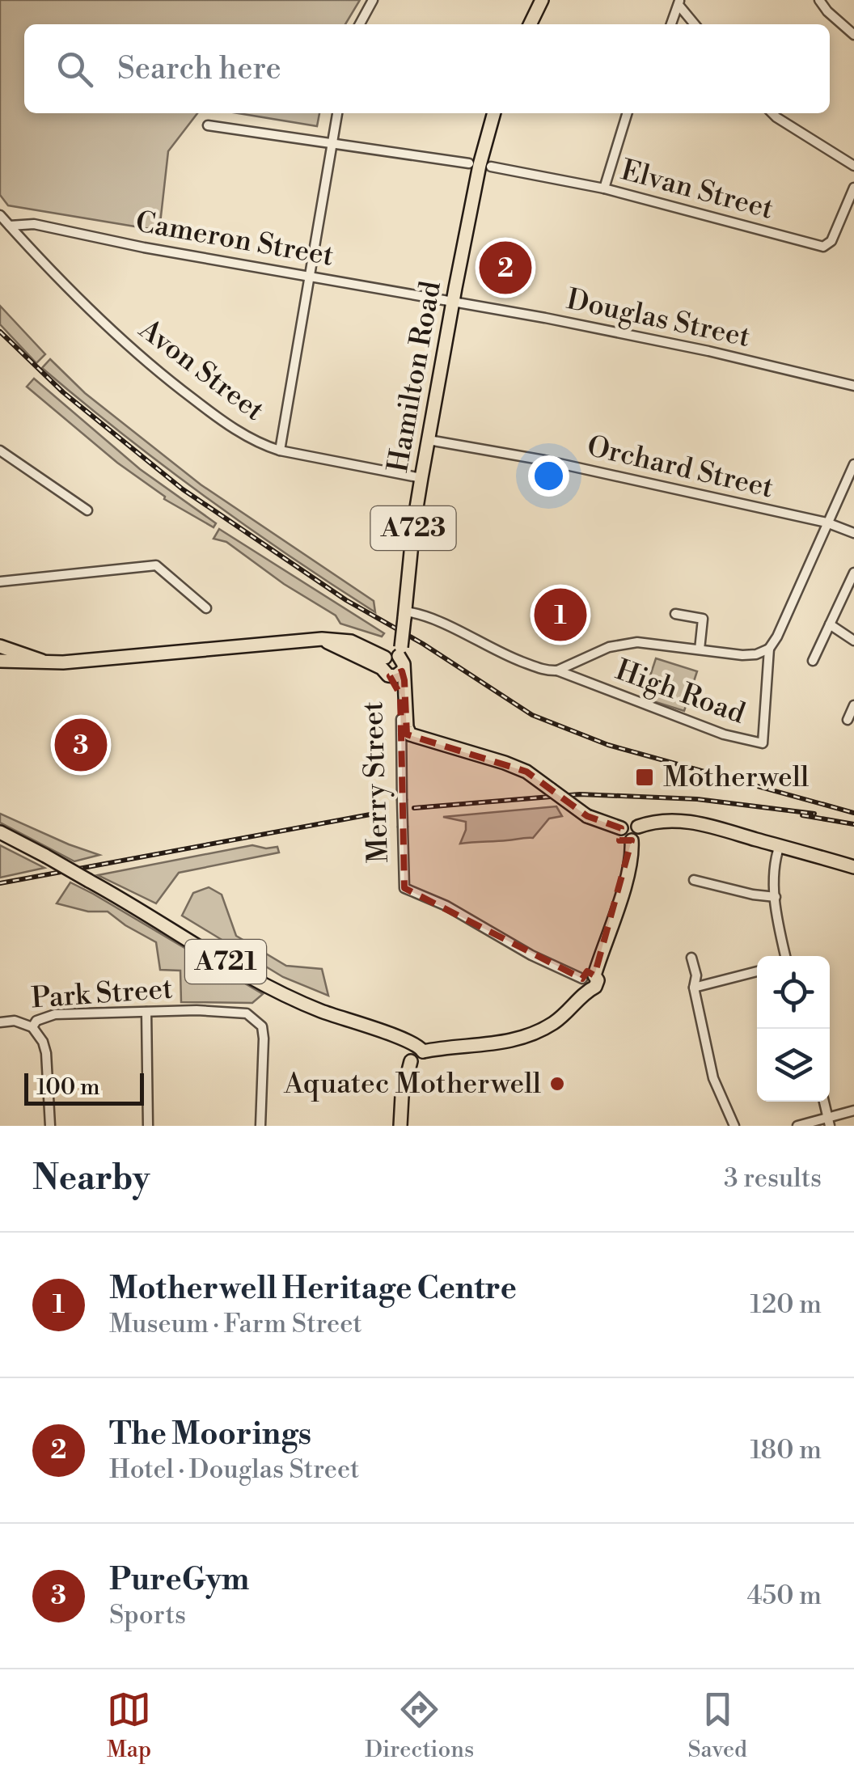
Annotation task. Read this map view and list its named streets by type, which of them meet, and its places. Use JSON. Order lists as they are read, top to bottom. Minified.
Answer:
{"streets":{"main road":["Hamilton Road","A723","A721"],"street":["Elvan Street","Cameron Street","Douglas Street","Avon Street","Orchard Street","High Road","Merry Street","Park Street"]},"crossings":[["Cameron Street","Douglas Street"],["Cameron Street","Avon Street"],["Cameron Street","Hamilton Road"],["Douglas Street","Hamilton Road"],["Avon Street","Hamilton Road"],["Hamilton Road","Orchard Street"],["Hamilton Road","High Road"],["Hamilton Road","Merry Street"]],"places":{"transit":["Motherwell"],"other":["Aquatec Motherwell"]},"scale_bar":"100 m","page":{"search":"Search here","pins":["2","1","3"],"scale":"100 m","heading":["Nearby","3 results"],"list":[{"mark":"1","name":"Motherwell Heritage Centre","note":"Museum · Farm Street","value":"120 m"},{"mark":"2","name":"The Moorings","note":"Hotel · Douglas Street","value":"180 m"},{"mark":"3","name":"PureGym","note":"Sports","value":"450 m"}],"nav":["Map","Directions","Saved"]}}
